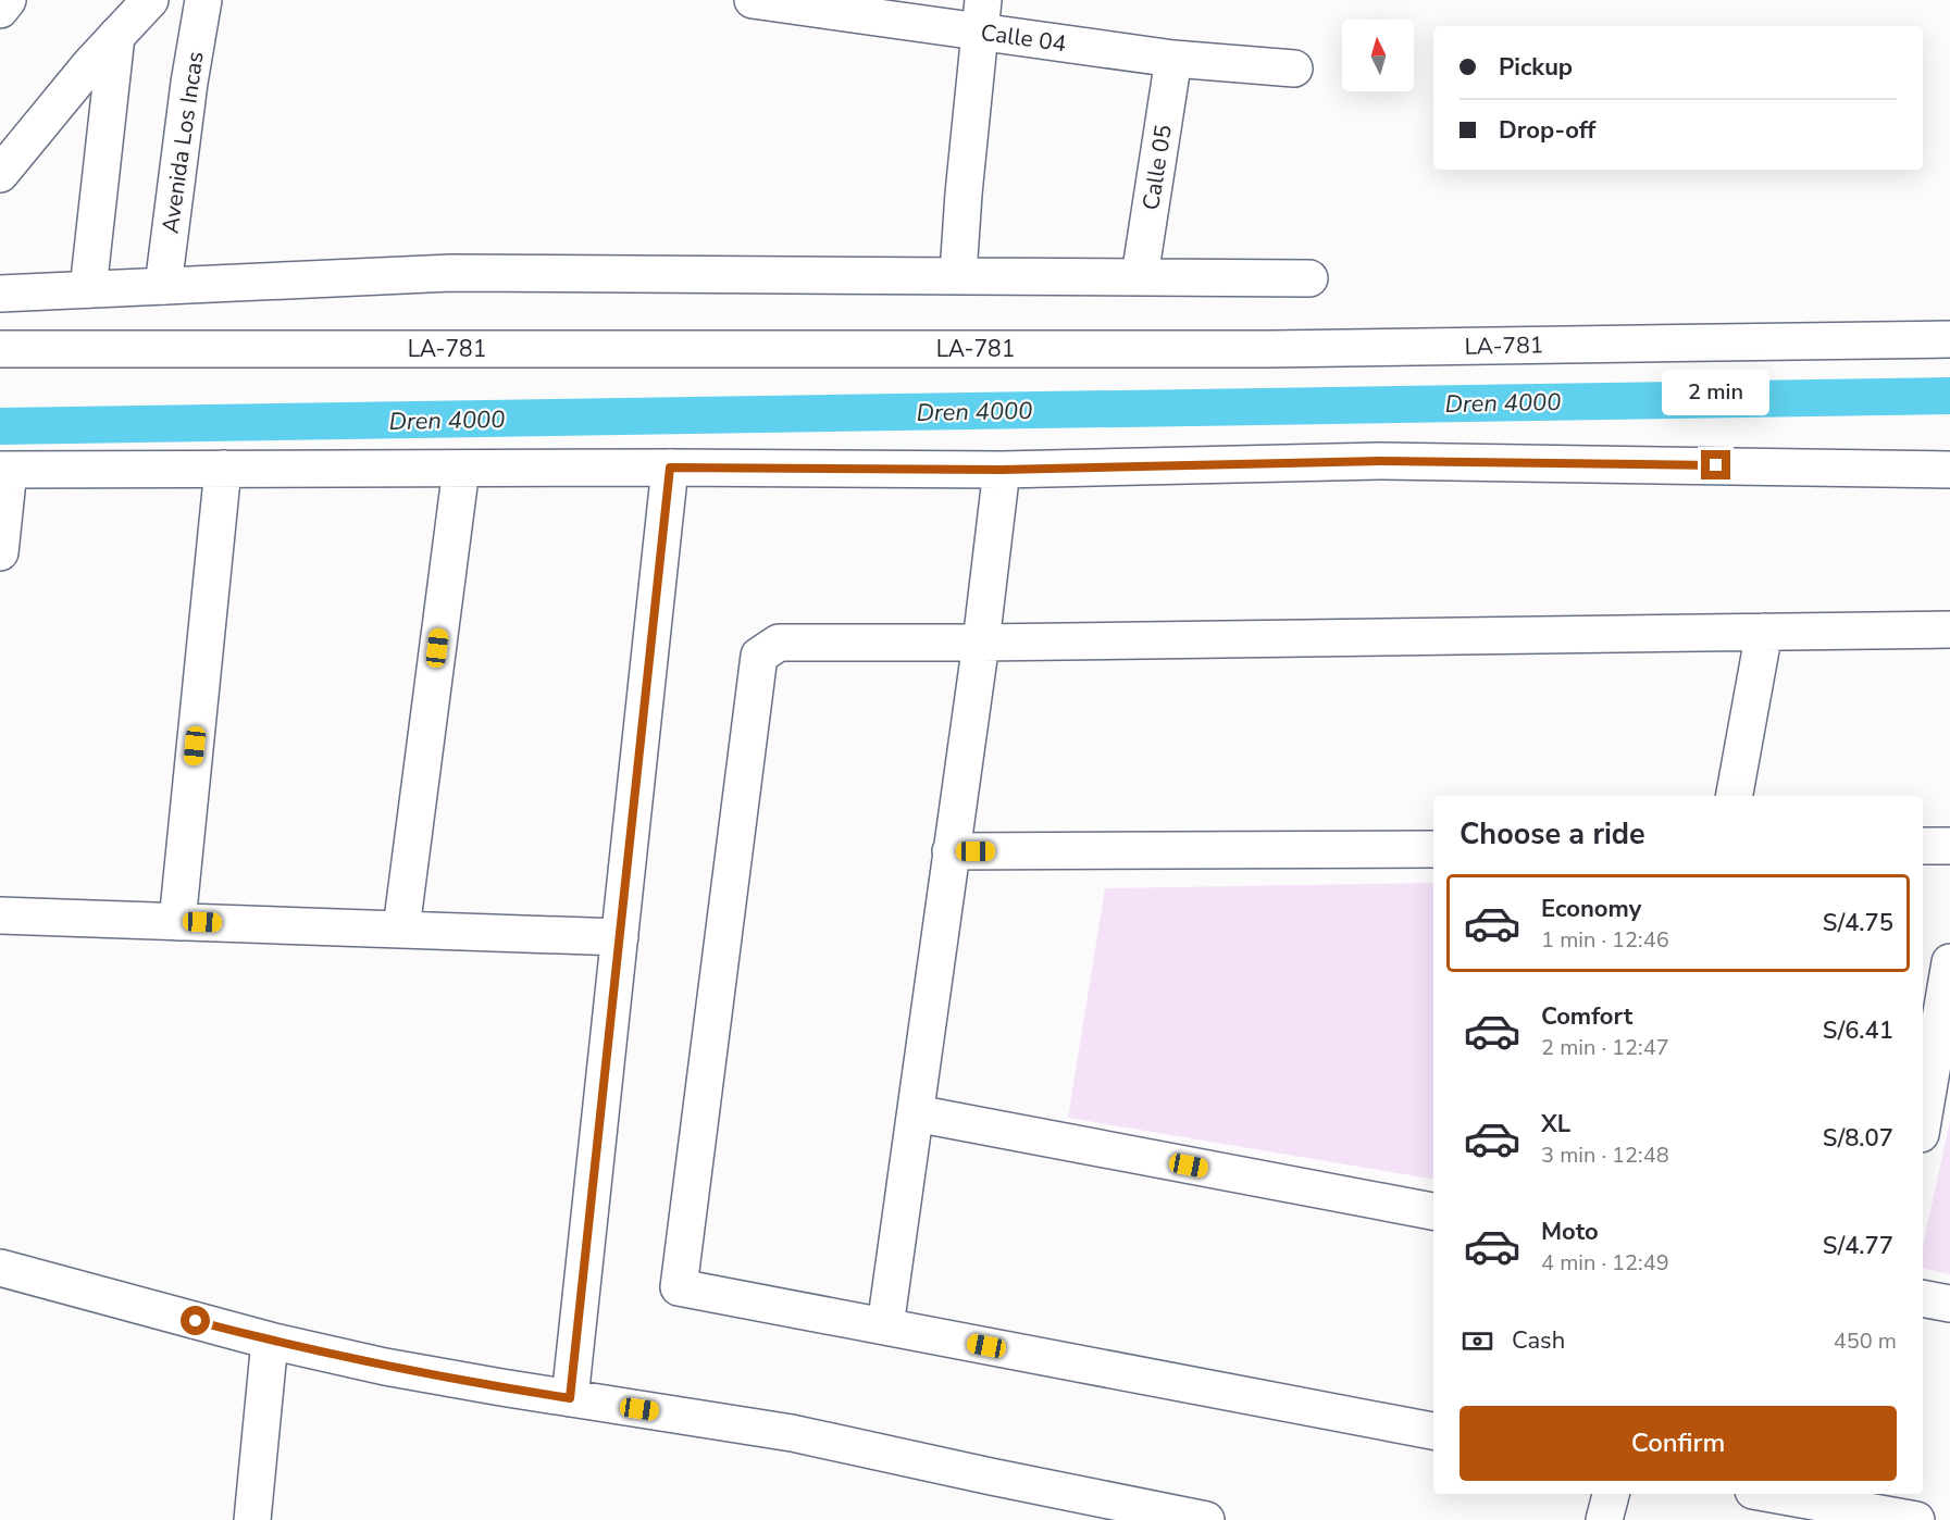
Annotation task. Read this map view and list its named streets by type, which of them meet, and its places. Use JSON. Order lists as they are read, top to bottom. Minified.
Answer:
{"streets":{"street":["Calle 04","Avenida Los Incas","Calle 05","LA-781"]},"crossings":[["Calle 04","Calle 05"]],"water":["Dren 4000"],"north":"top","page":{"banner":["Pickup","Drop-off"],"bubble":"2 min","heading":"Choose a ride","list":[{"name":"Economy","note":"1 min · 12:46","value":"S/4.75"},{"name":"Comfort","note":"2 min · 12:47","value":"S/6.41"},{"name":"XL","note":"3 min · 12:48","value":"S/8.07"},{"name":"Moto","note":"4 min · 12:49","value":"S/4.77"}],"pay":["Cash","450 m"],"buttons":"Confirm"}}
